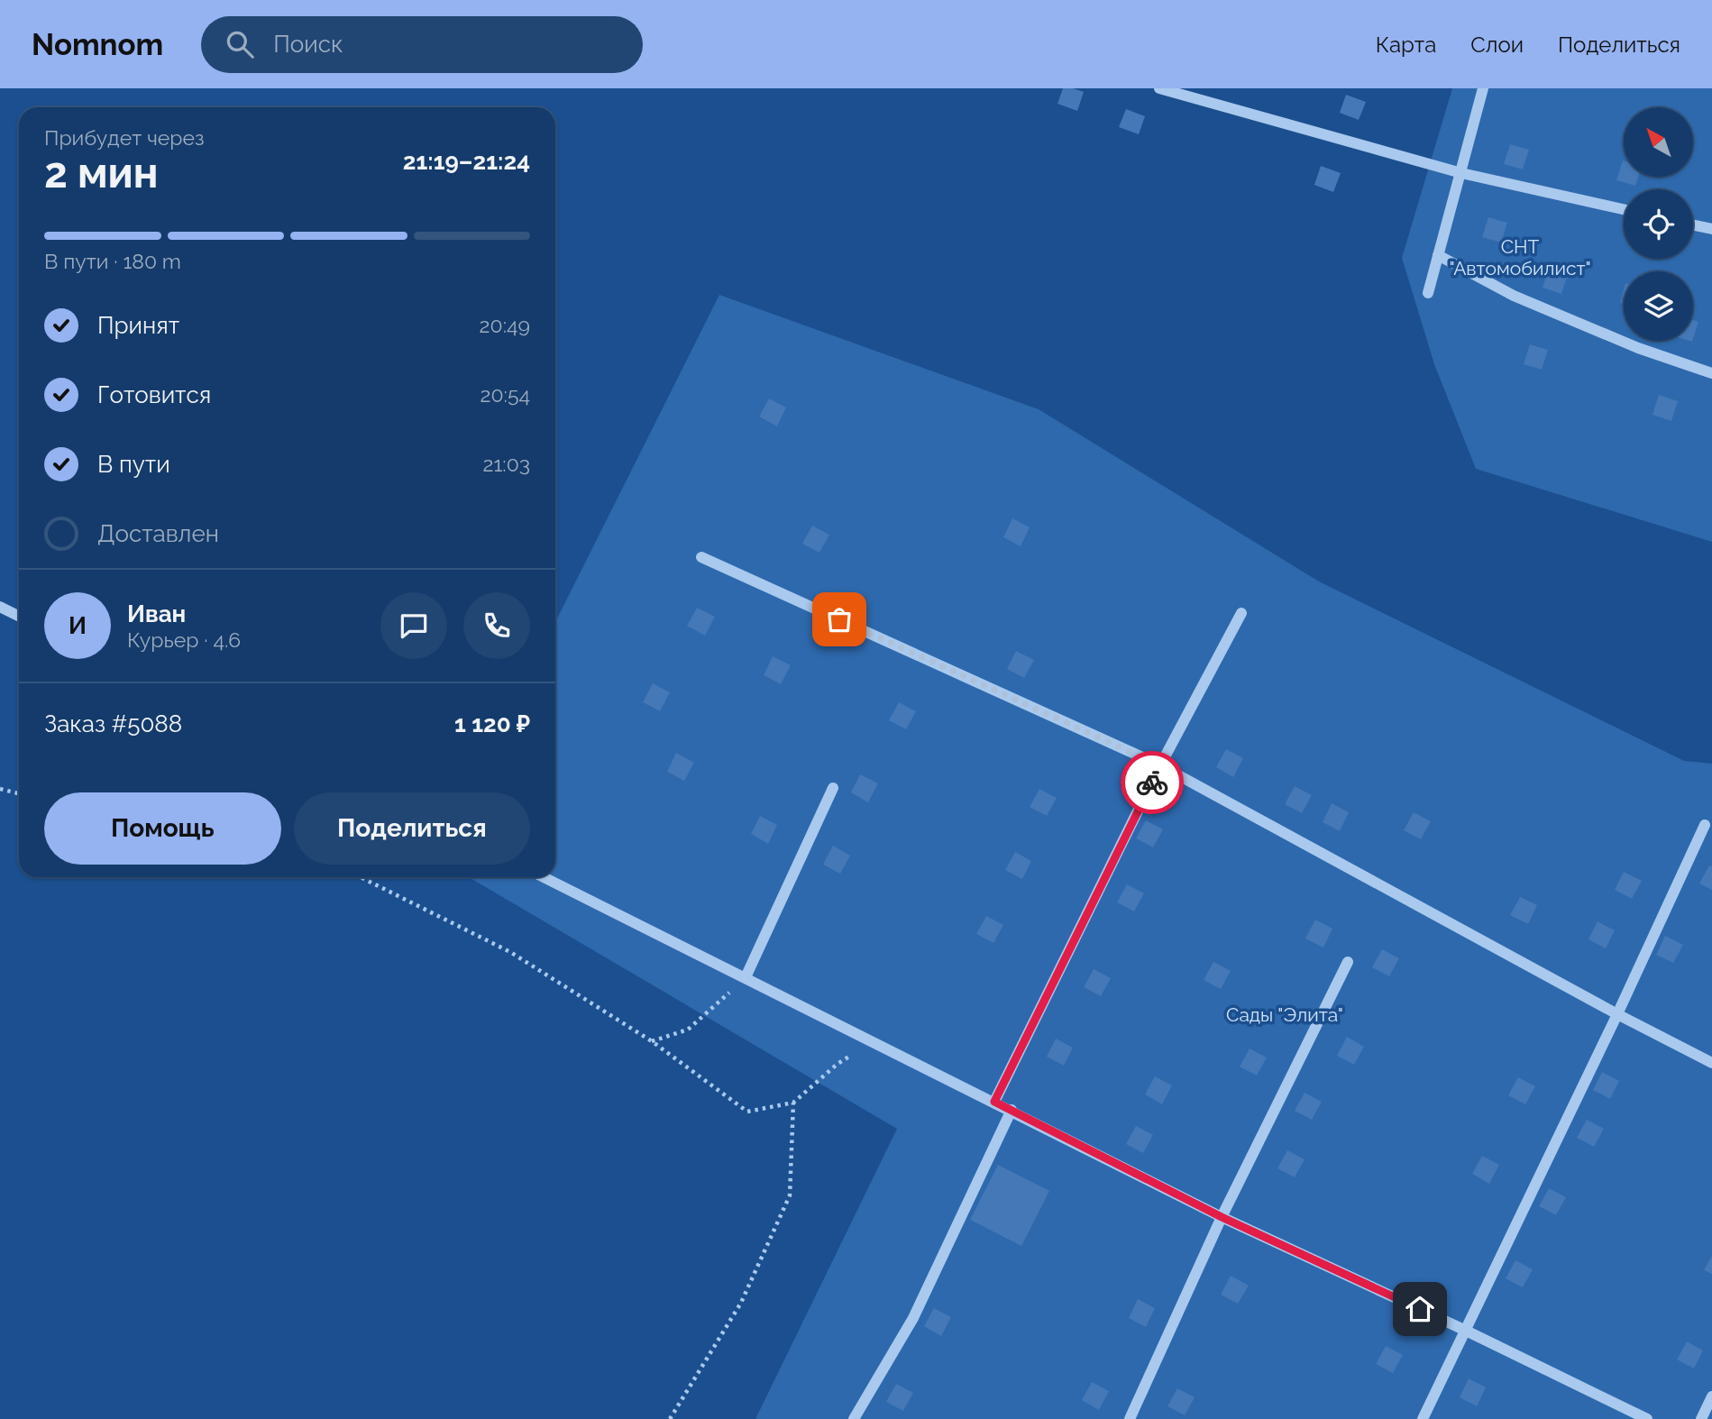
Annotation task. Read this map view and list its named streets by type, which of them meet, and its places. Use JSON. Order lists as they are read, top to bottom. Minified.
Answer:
{"parks":["СНТ \"Автомобилист\"","Сады \"Элита\""],"north":"top left","page":{"header":"Nomnom","search":"Поиск","nav":["Карта","Слои","Поделиться"],"heading":["2 мин","Прибудет через","21:19–21:24"],"panel":["Иван","Курьер · 4.6","Заказ #5088","1 120 ₽"],"bar":"В пути · 180 m","list":[["Принят","20:49"],["Готовится","20:54"],["В пути","21:03"],"Доставлен"],"round":"И","buttons":["Помощь","Поделиться"]}}
